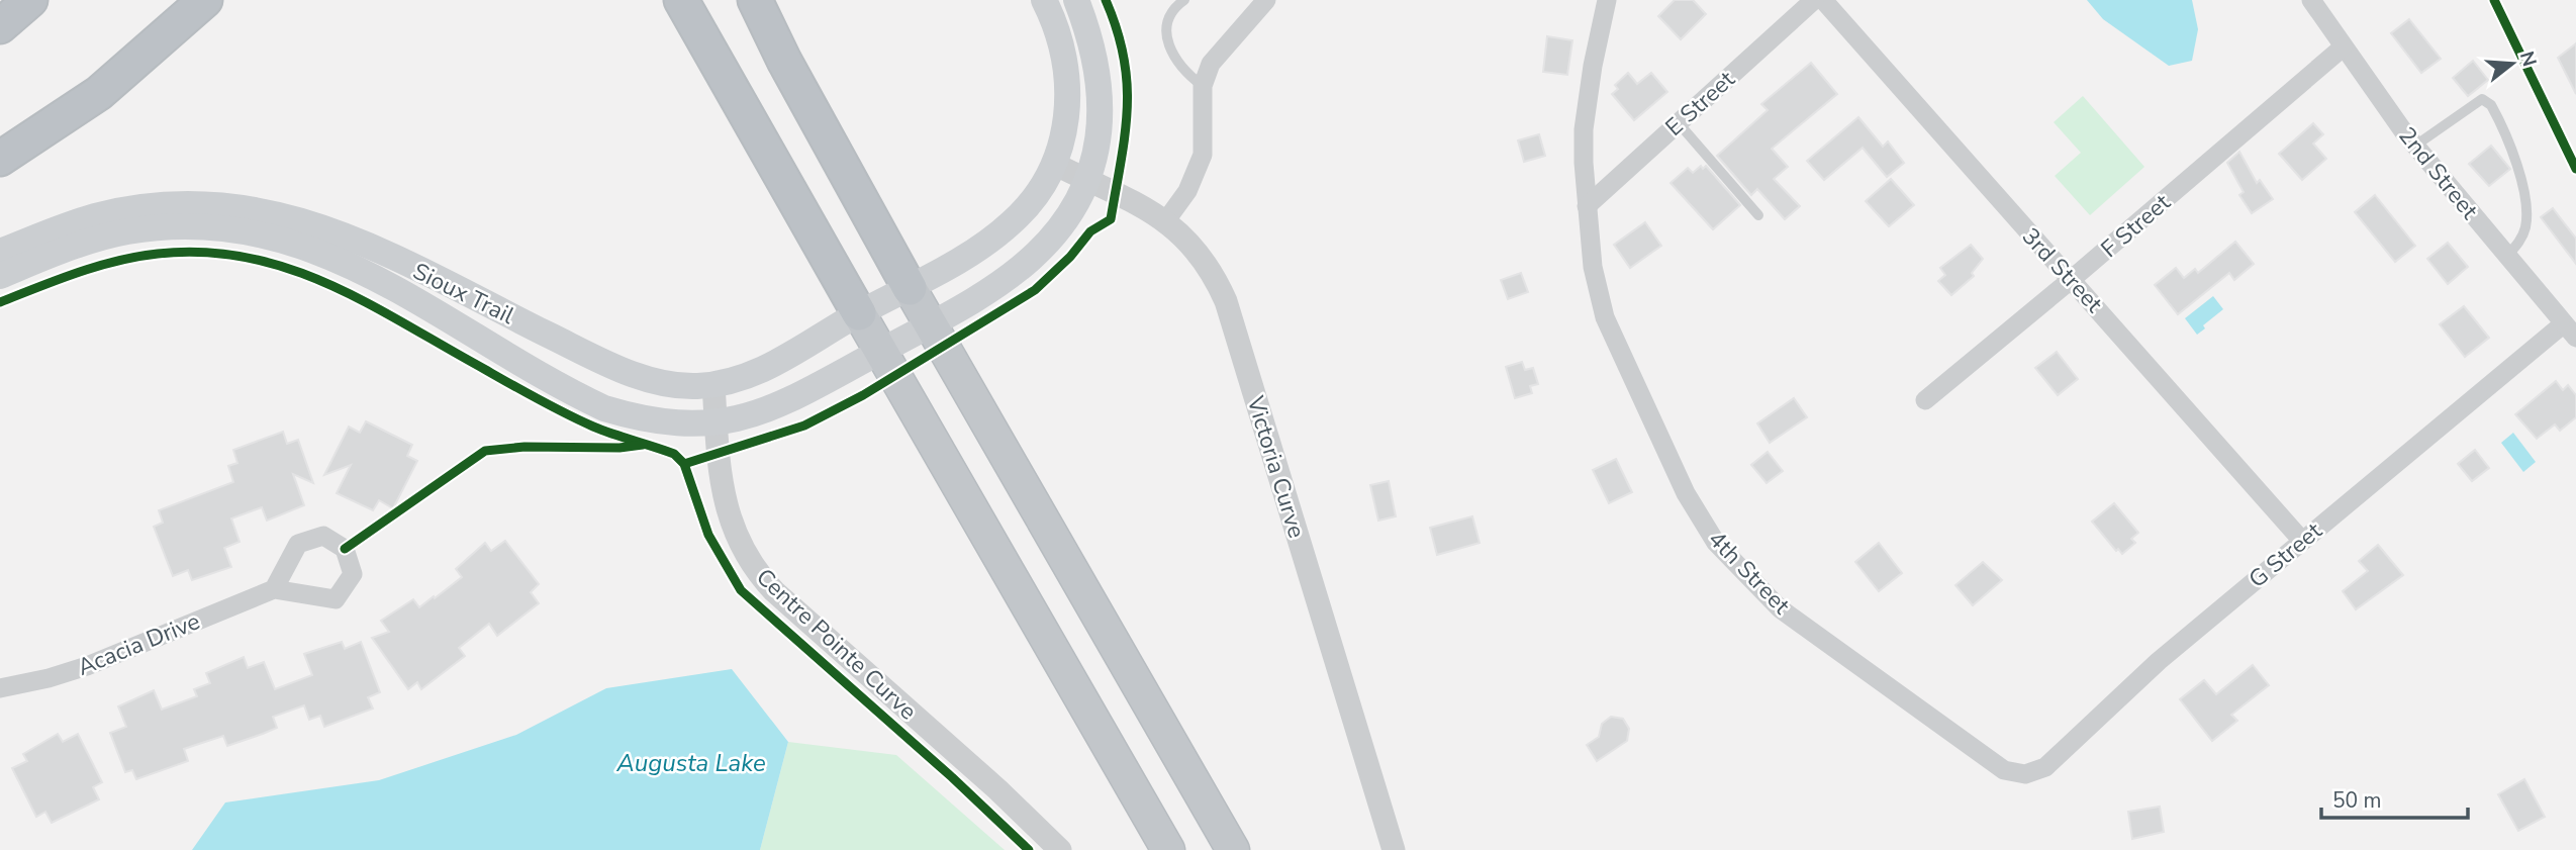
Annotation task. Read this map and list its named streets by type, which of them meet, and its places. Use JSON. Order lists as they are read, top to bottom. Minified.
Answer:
{"streets":{"main road":["Sioux Trail"],"street":["E Street","2nd Street","F Street","3rd Street","Victoria Curve","G Street","4th Street","Acacia Drive","Centre Pointe Curve"]},"crossings":[["E Street","4th Street"],["2nd Street","F Street"],["2nd Street","G Street"],["F Street","3rd Street"],["3rd Street","G Street"],["Sioux Trail","Victoria Curve"],["Sioux Trail","Centre Pointe Curve"],["G Street","4th Street"]],"water":["Augusta Lake"],"scale_bar":"50 m","north":"right"}
